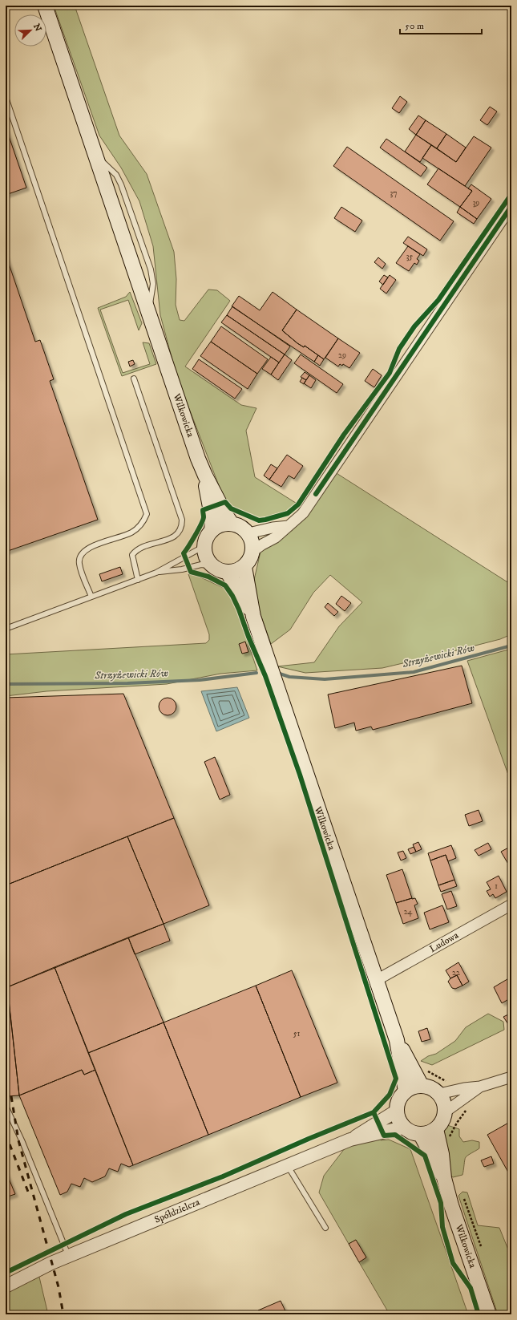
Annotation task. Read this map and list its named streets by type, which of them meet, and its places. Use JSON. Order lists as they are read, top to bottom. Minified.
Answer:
{"streets":{"main road":["Wilkowicka"],"street":["Ludowa","Spółdzielcza"]},"crossings":[["Wilkowicka","Ludowa"],["Wilkowicka","Spółdzielcza"]],"water":["Strzyżewicki Rów"],"house_numbers":["37","39","35","29","1","24","22","51"],"scale_bar":"50 m","north":"top right"}
